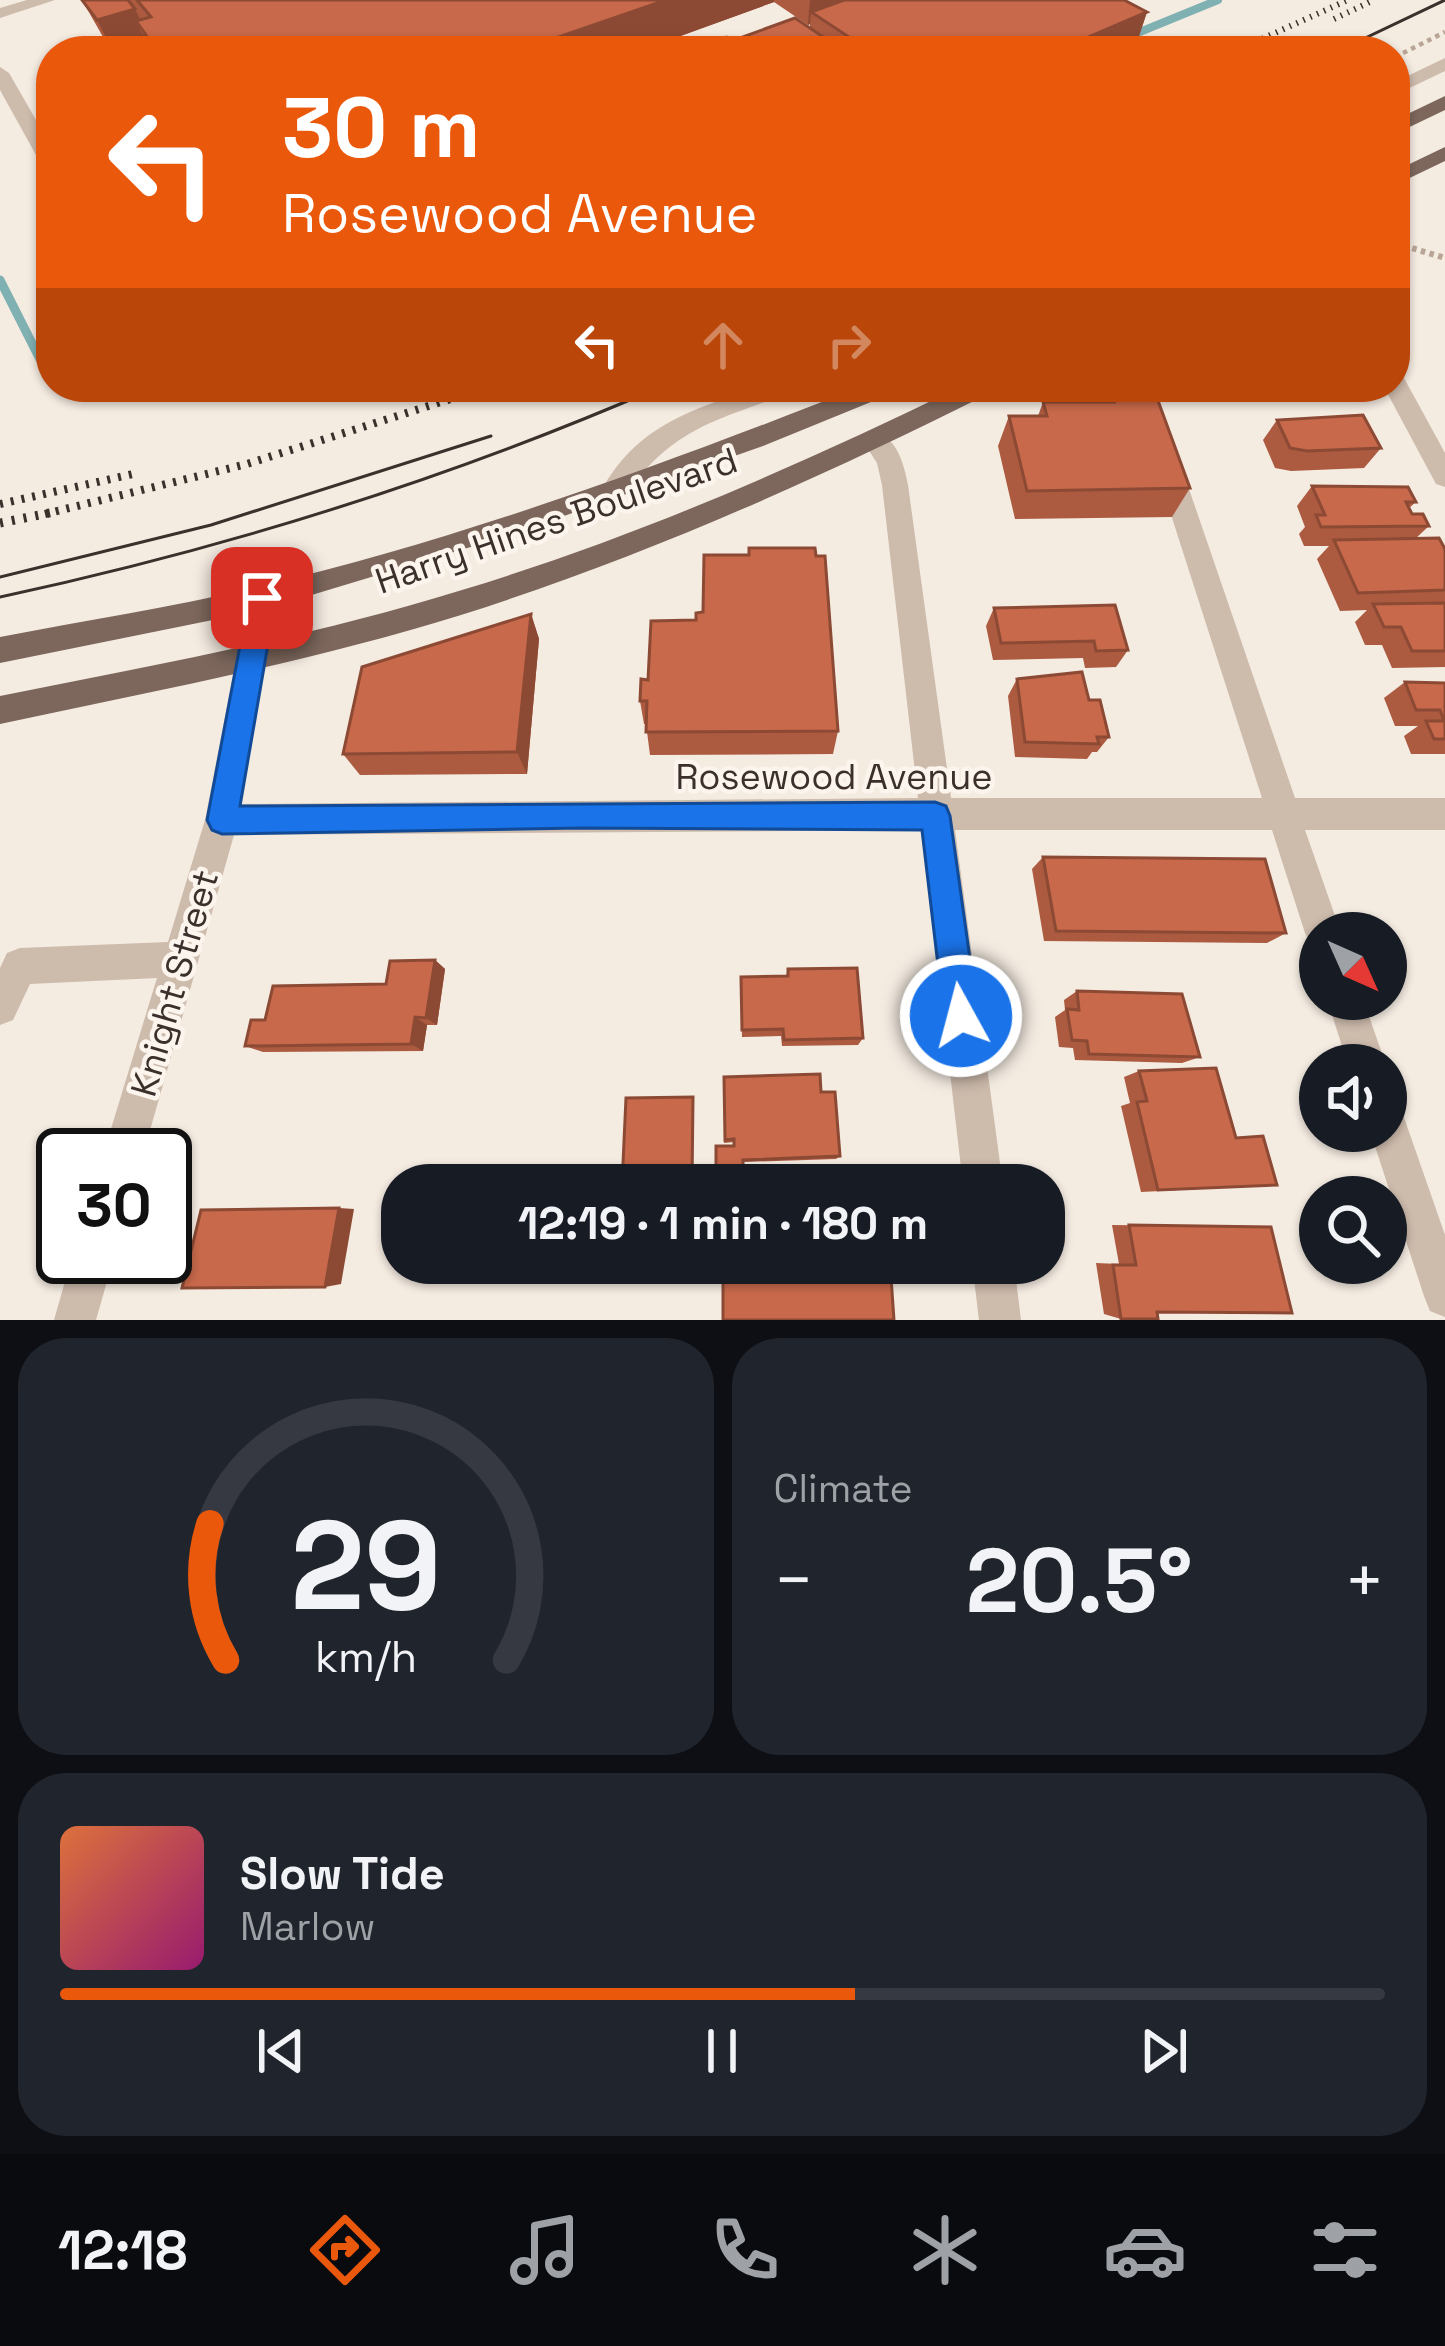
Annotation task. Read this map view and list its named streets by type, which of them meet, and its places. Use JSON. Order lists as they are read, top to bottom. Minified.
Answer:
{"streets":{"main road":["Harry Hines Boulevard"],"street":["Rosewood Avenue","Knight Street"]},"crossings":[["Harry Hines Boulevard","Knight Street"],["Rosewood Avenue","Knight Street"]],"north":"bottom right","page":{"turn":["30 m","Rosewood Avenue"],"limit":"30","trip":"12:19 · 1 min · 180 m","tile":"Climate","heat":["−","20.5°","+"],"song":["Slow Tide","Marlow"],"tabs":"12:18","gauge":["29","km/h"]}}
